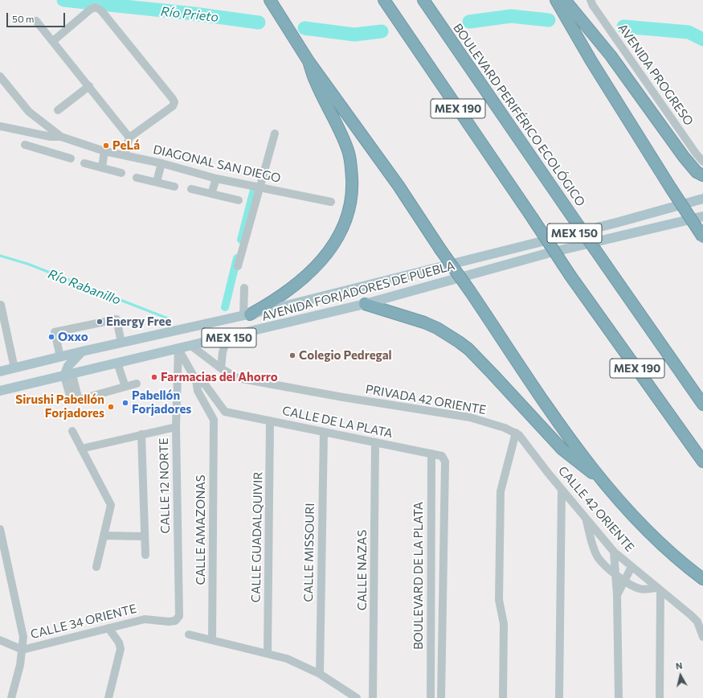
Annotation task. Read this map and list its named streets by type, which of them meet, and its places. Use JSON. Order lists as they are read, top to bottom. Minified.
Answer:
{"streets":{"highway":["MEX 190","BOULEVARD PERIFÉRICO ECOLÓGICO"],"main road":["MEX 150","AVENIDA FORJADORES DE PUEBLA"],"street":["AVENIDA PROGRESO","DIAGONAL SAN DIEGO","PRIVADA 42 ORIENTE","CALLE DE LA PLATA","CALLE 12 NORTE","CALLE 42 ORIENTE","CALLE AMAZONAS","CALLE GUADALQUIVIR","CALLE MISSOURI","CALLE NAZAS","BOULEVARD DE LA PLATA","CALLE 34 ORIENTE"]},"crossings":[["AVENIDA FORJADORES DE PUEBLA","PRIVADA 42 ORIENTE"],["AVENIDA FORJADORES DE PUEBLA","CALLE 12 NORTE"],["PRIVADA 42 ORIENTE","CALLE 42 ORIENTE"],["CALLE DE LA PLATA","CALLE GUADALQUIVIR"],["CALLE DE LA PLATA","CALLE MISSOURI"],["CALLE DE LA PLATA","CALLE NAZAS"],["CALLE DE LA PLATA","BOULEVARD DE LA PLATA"],["CALLE 12 NORTE","CALLE 34 ORIENTE"]],"water":["Río Prieto","Río Rabanillo"],"places":["PeLá","Energy Free","Oxxo","Colegio Pedregal","Farmacias del Ahorro","Pabellón Forjadores","Sirushi Pabellón Forjadores"],"scale_bar":"50 m","north":"top"}
